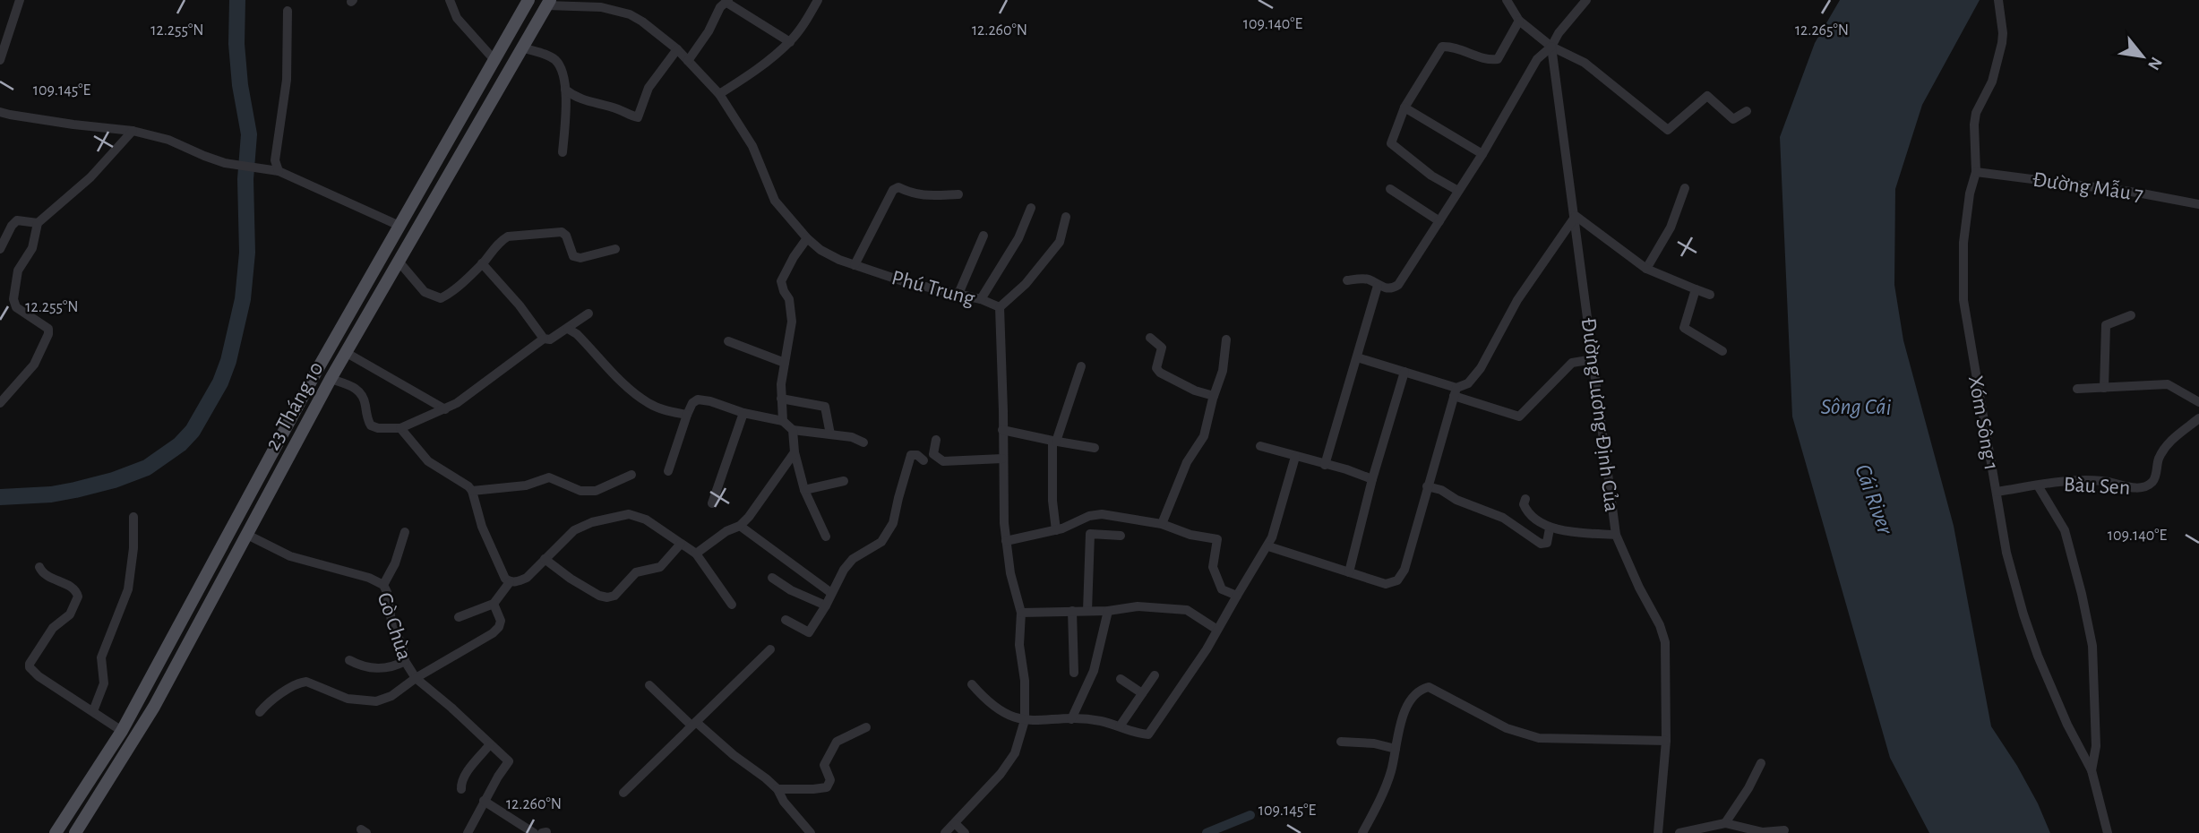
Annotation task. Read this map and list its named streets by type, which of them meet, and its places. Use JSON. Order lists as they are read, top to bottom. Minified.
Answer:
{"streets":{"main road":["23 Tháng 10"],"street":["Đường Mẫu 7","Phú Trung","Đường Lương Định Của","Xóm Sông 1","Bàu Sen","Gò Chùa"]},"crossings":[["Đường Mẫu 7","Xóm Sông 1"],["Phú Trung","23 Tháng 10"],["23 Tháng 10","Gò Chùa"],["Xóm Sông 1","Bàu Sen"]],"water":["Sông Cái","Cái River"],"north":"bottom right","coordinates":["109.140°E","12.255°N","12.260°N","12.265°N","109.145°E"]}
